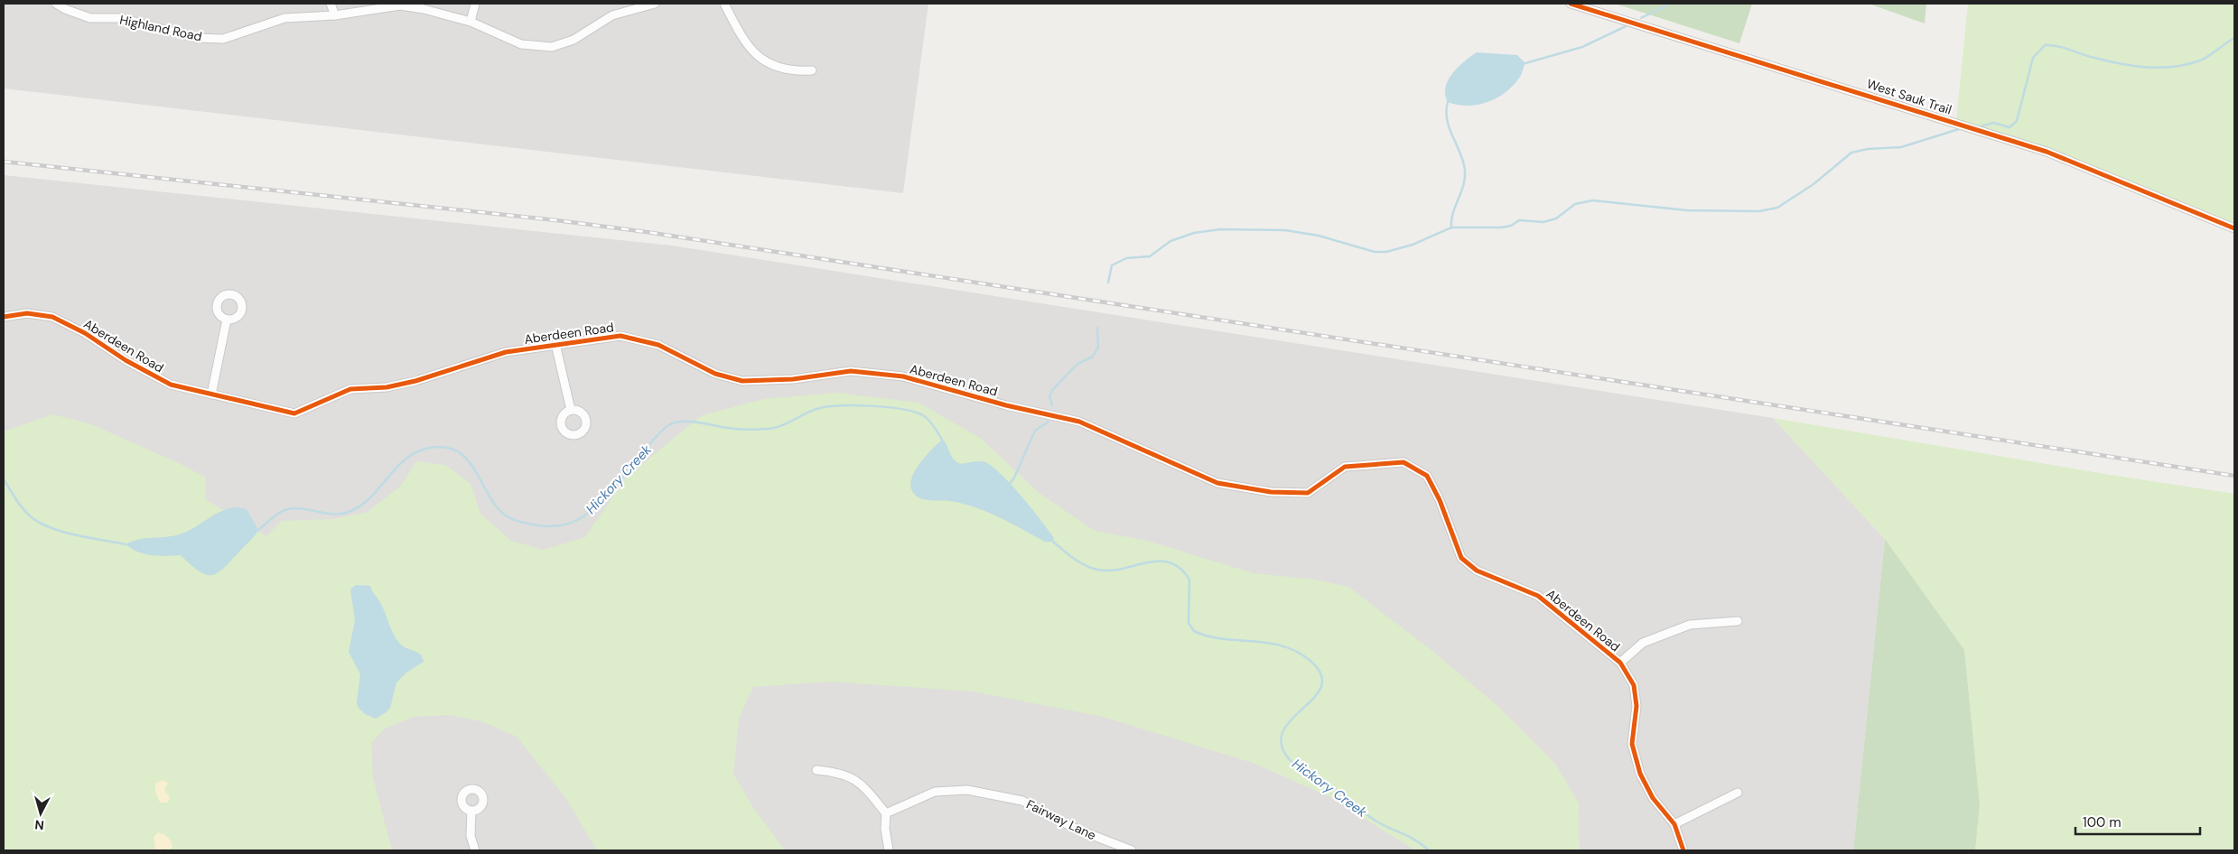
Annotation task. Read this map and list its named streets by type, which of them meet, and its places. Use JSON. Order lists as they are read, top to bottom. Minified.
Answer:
{"streets":{"street":["Highland Road","West Sauk Trail","Aberdeen Road","Fairway Lane"]},"water":["Hickory Creek"],"scale_bar":"100 m","north":"bottom"}
